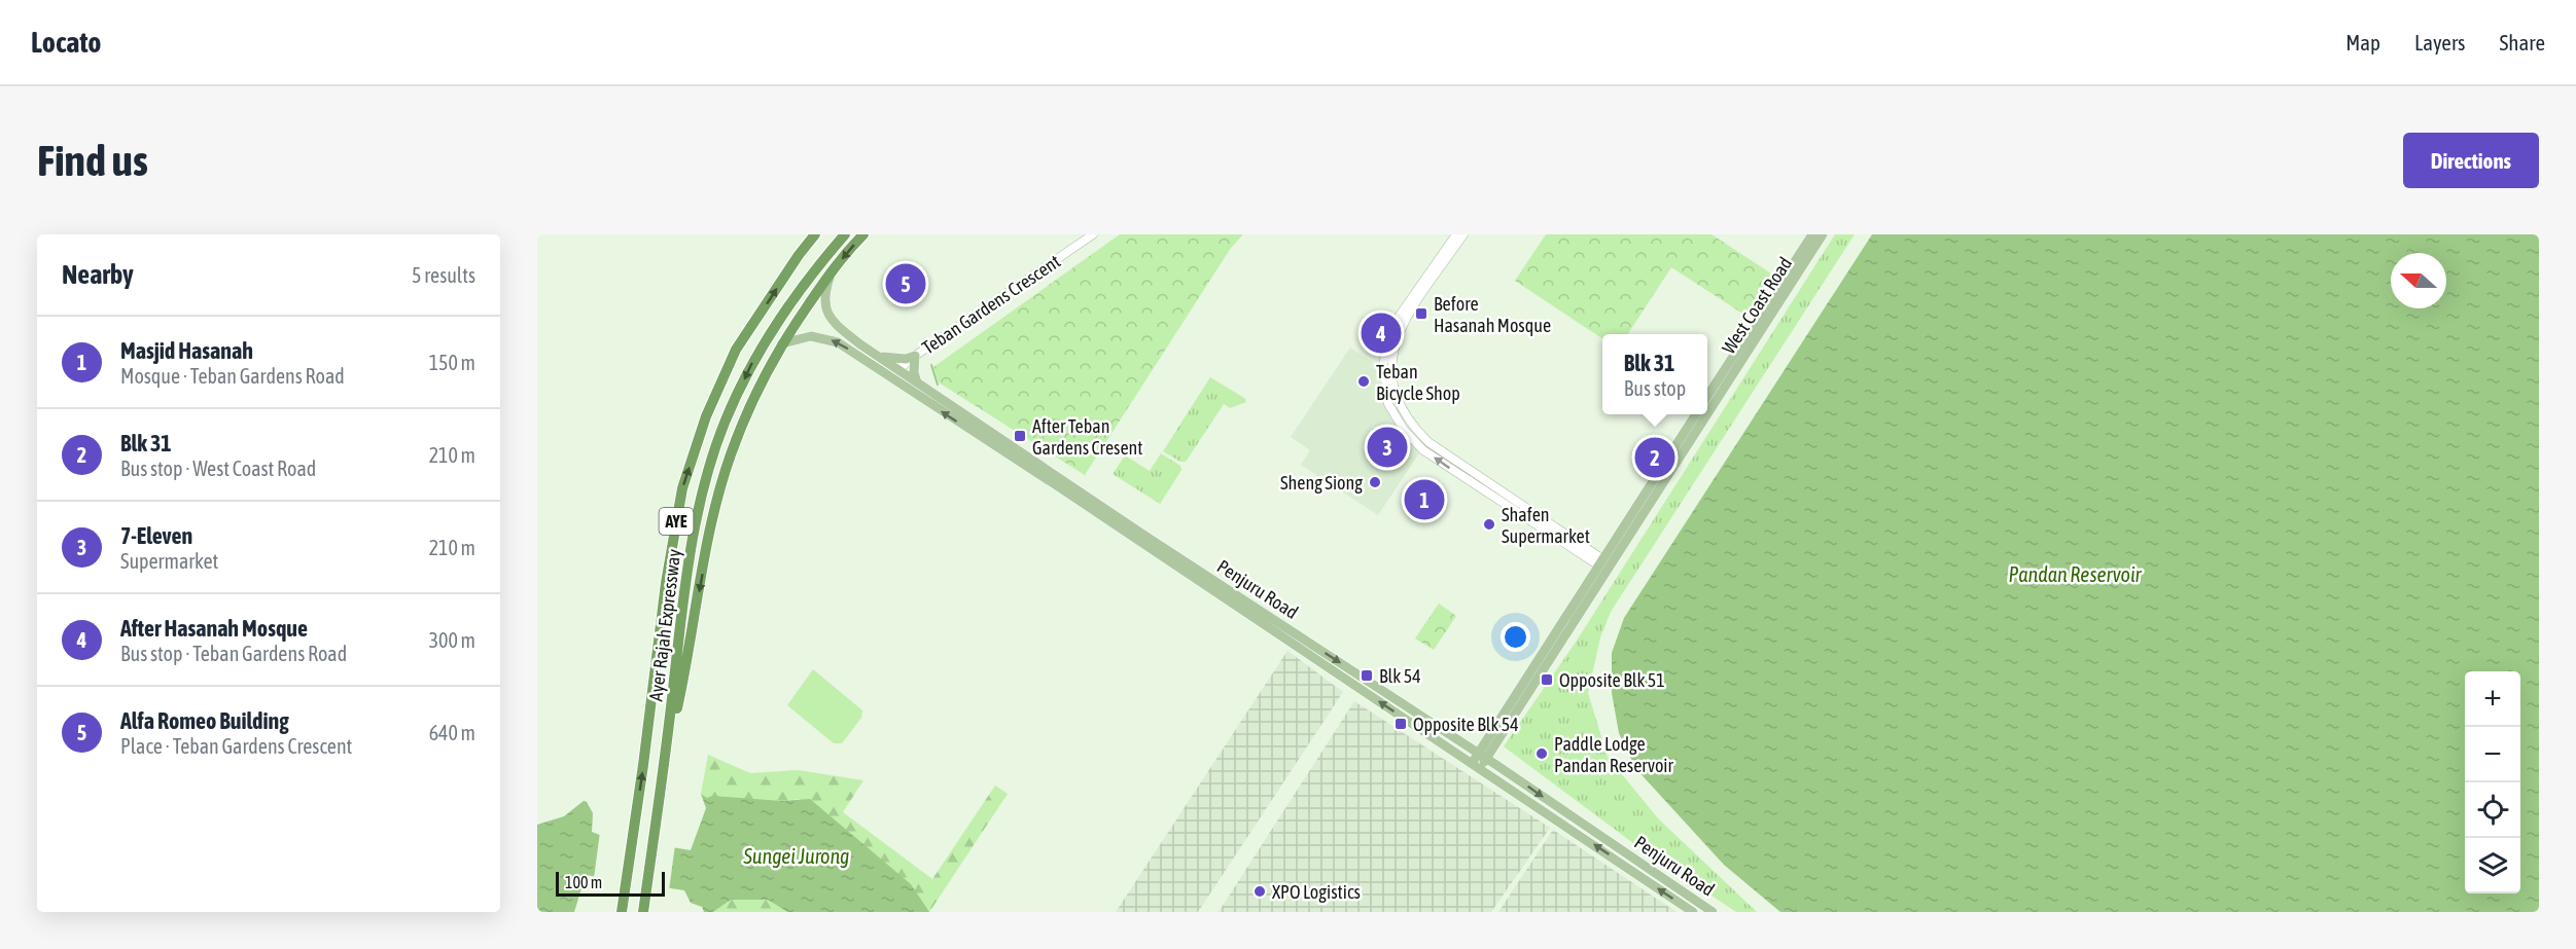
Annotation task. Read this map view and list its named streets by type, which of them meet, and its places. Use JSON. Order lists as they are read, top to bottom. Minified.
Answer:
{"streets":{"highway":["AYE","Ayer Rajah Expressway"],"main road":["West Coast Road","Penjuru Road"],"street":["Teban Gardens Crescent"]},"crossings":[["Teban Gardens Crescent","Penjuru Road"],["West Coast Road","Penjuru Road"]],"water":["Pandan Reservoir","Sungei Jurong"],"places":{"transit":["Before Hasanah Mosque","After Teban Gardens Cresent","Blk 54","Opposite Blk 51","Opposite Blk 54"],"other":["Teban Bicycle Shop","Sheng Siong","Shafen Supermarket","Paddle Lodge Pandan Reservoir","XPO Logistics"]},"scale_bar":"100 m","north":"left","page":{"header":"Locato","nav":["Map","Layers","Share"],"buttons":"Directions","title":"Find us","heading":["Nearby","5 results"],"pins":["5","4","3","2","1"],"list":[{"mark":"1","name":"Masjid Hasanah","note":"Mosque · Teban Gardens Road","value":"150 m"},{"mark":"2","name":"Blk 31","note":"Bus stop · West Coast Road","value":"210 m"},{"mark":"3","name":"7-Eleven","note":"Supermarket","value":"210 m"},{"mark":"4","name":"After Hasanah Mosque","note":"Bus stop · Teban Gardens Road","value":"300 m"},{"mark":"5","name":"Alfa Romeo Building","note":"Place · Teban Gardens Crescent","value":"640 m"}],"popup":["Blk 31","Bus stop"],"map_buttons":["+","−"],"scale":"100 m"}}
